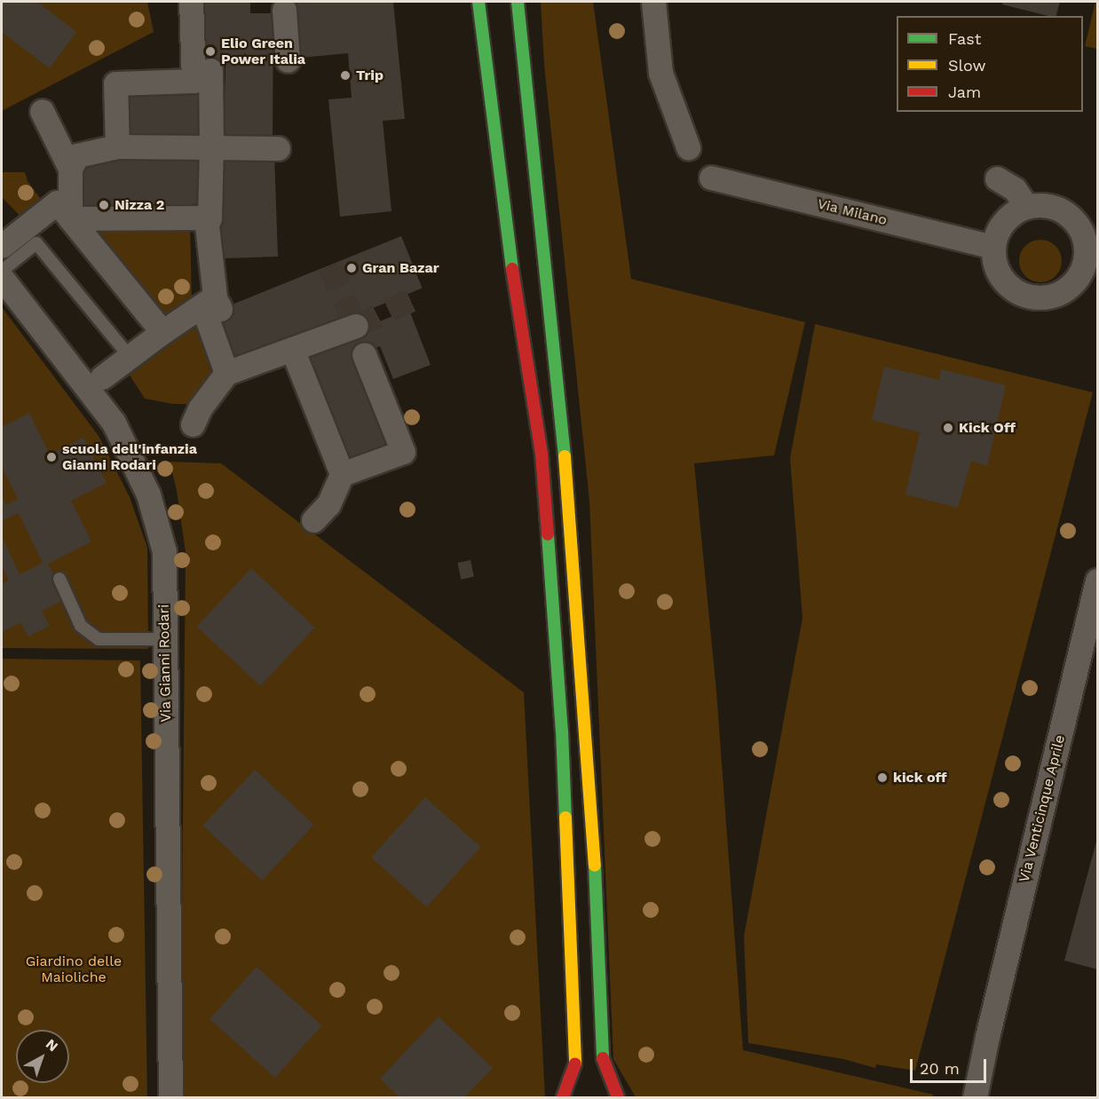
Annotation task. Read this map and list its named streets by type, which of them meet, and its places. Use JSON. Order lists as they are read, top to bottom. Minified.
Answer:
{"streets":{"street":["Via Milano","Via Gianni Rodari","Via Venticinque Aprile"]},"parks":["Giardino delle Maioliche"],"places":["Elio Green Power Italia","Trip","Nizza 2","Gran Bazar","Kick Off","scuola dell'infanzia Gianni Rodari","kick off"],"legend":["Fast","Slow","Jam"],"scale_bar":"20 m","north":"top right"}
